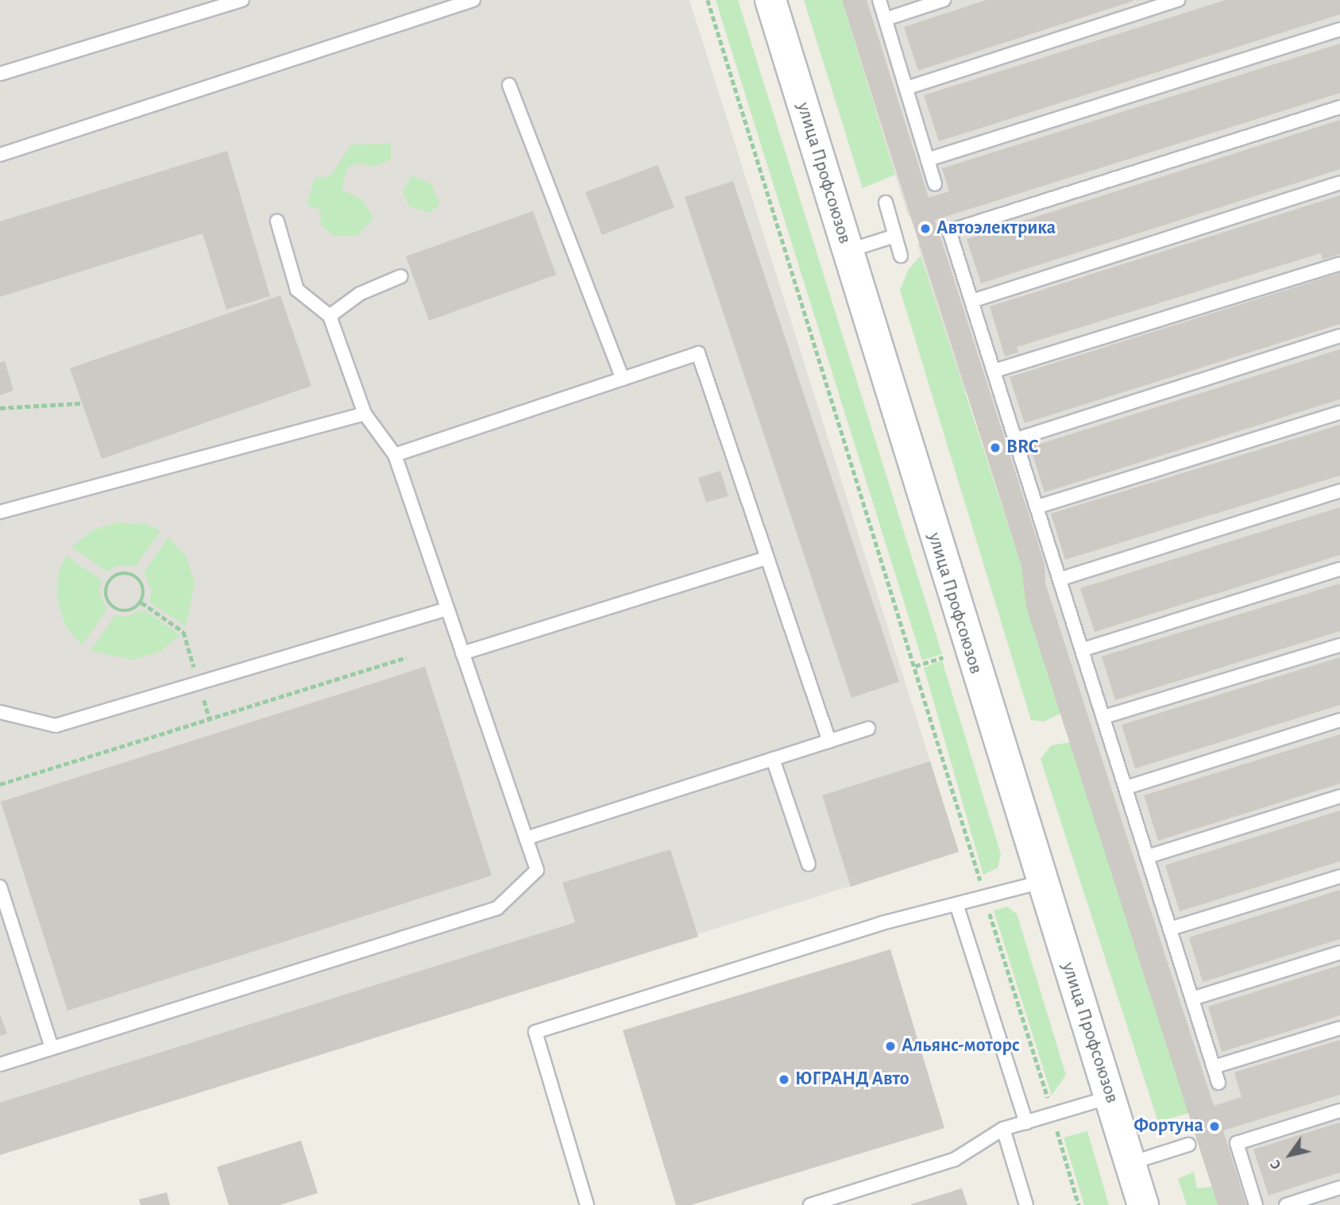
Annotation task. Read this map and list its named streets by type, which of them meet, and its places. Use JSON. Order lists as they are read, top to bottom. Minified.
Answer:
{"streets":{"main road":["улица Профсоюзов"]},"places":["Автоэлектрика","BRC","Альянс-моторс","ЮГРАНД Авто","Фортуна"],"north":"bottom left"}
